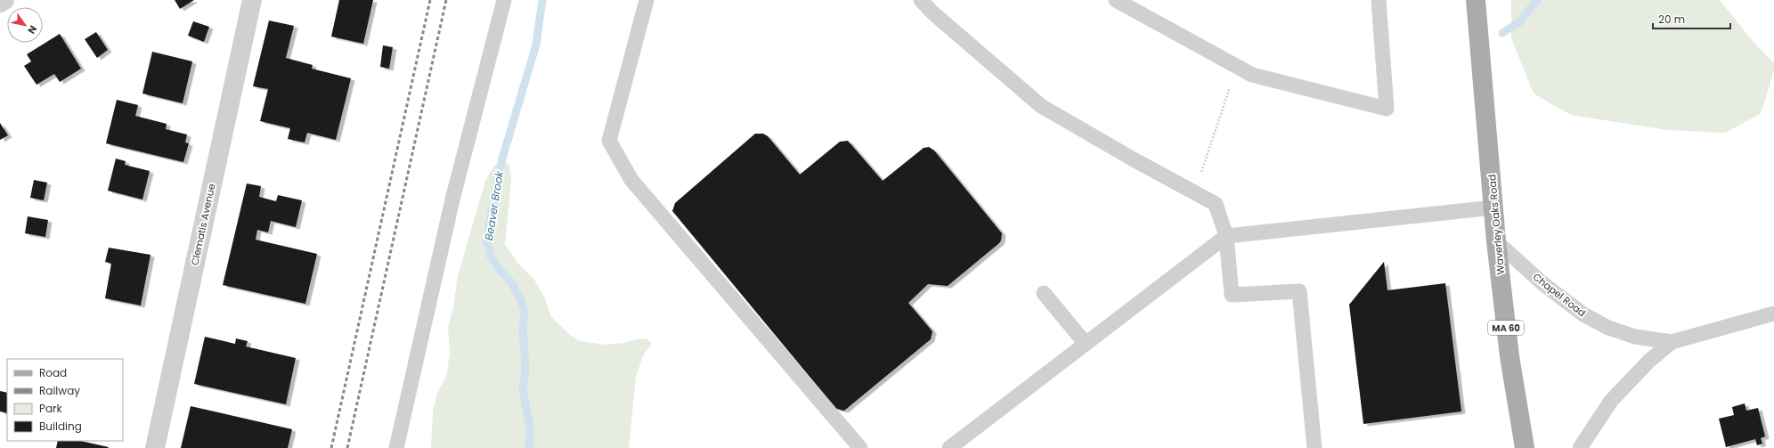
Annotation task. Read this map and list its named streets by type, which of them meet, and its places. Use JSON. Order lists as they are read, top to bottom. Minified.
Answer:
{"streets":{"main road":["Waverley Oaks Road","MA 60"],"street":["Clematis Avenue"],"lane":["Chapel Road"]},"crossings":[["Waverley Oaks Road","Chapel Road"]],"water":["Beaver Brook"],"legend":["Road","Railway","Park","Building"],"scale_bar":"20 m","north":"bottom right"}
